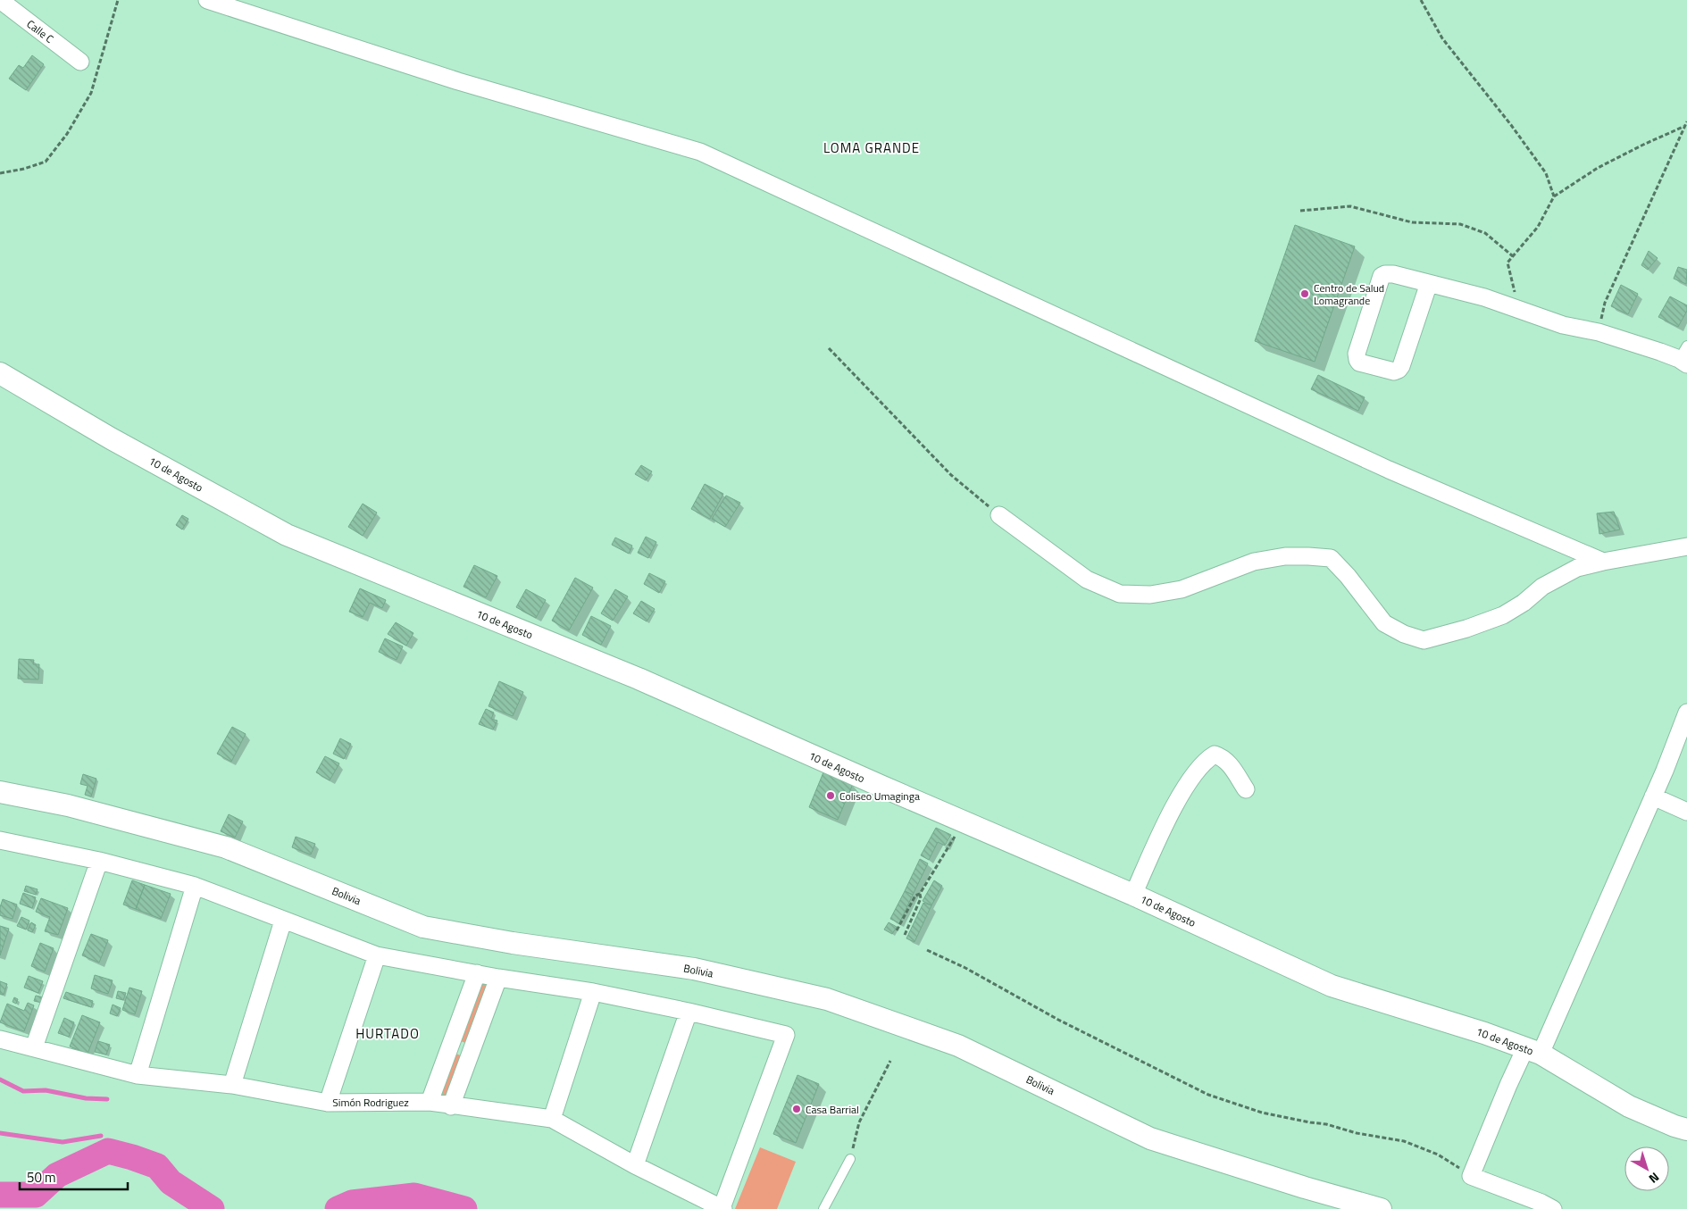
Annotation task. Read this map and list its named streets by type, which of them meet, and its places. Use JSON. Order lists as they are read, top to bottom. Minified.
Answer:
{"streets":{"street":["Calle C","10 de Agosto","Bolivia","Simón Rodriguez"]},"districts":["LOMA GRANDE","HURTADO"],"places":["Centro de Salud Lomagrande","Coliseo Umaginga","Casa Barrial"],"scale_bar":"50 m","north":"bottom right"}
